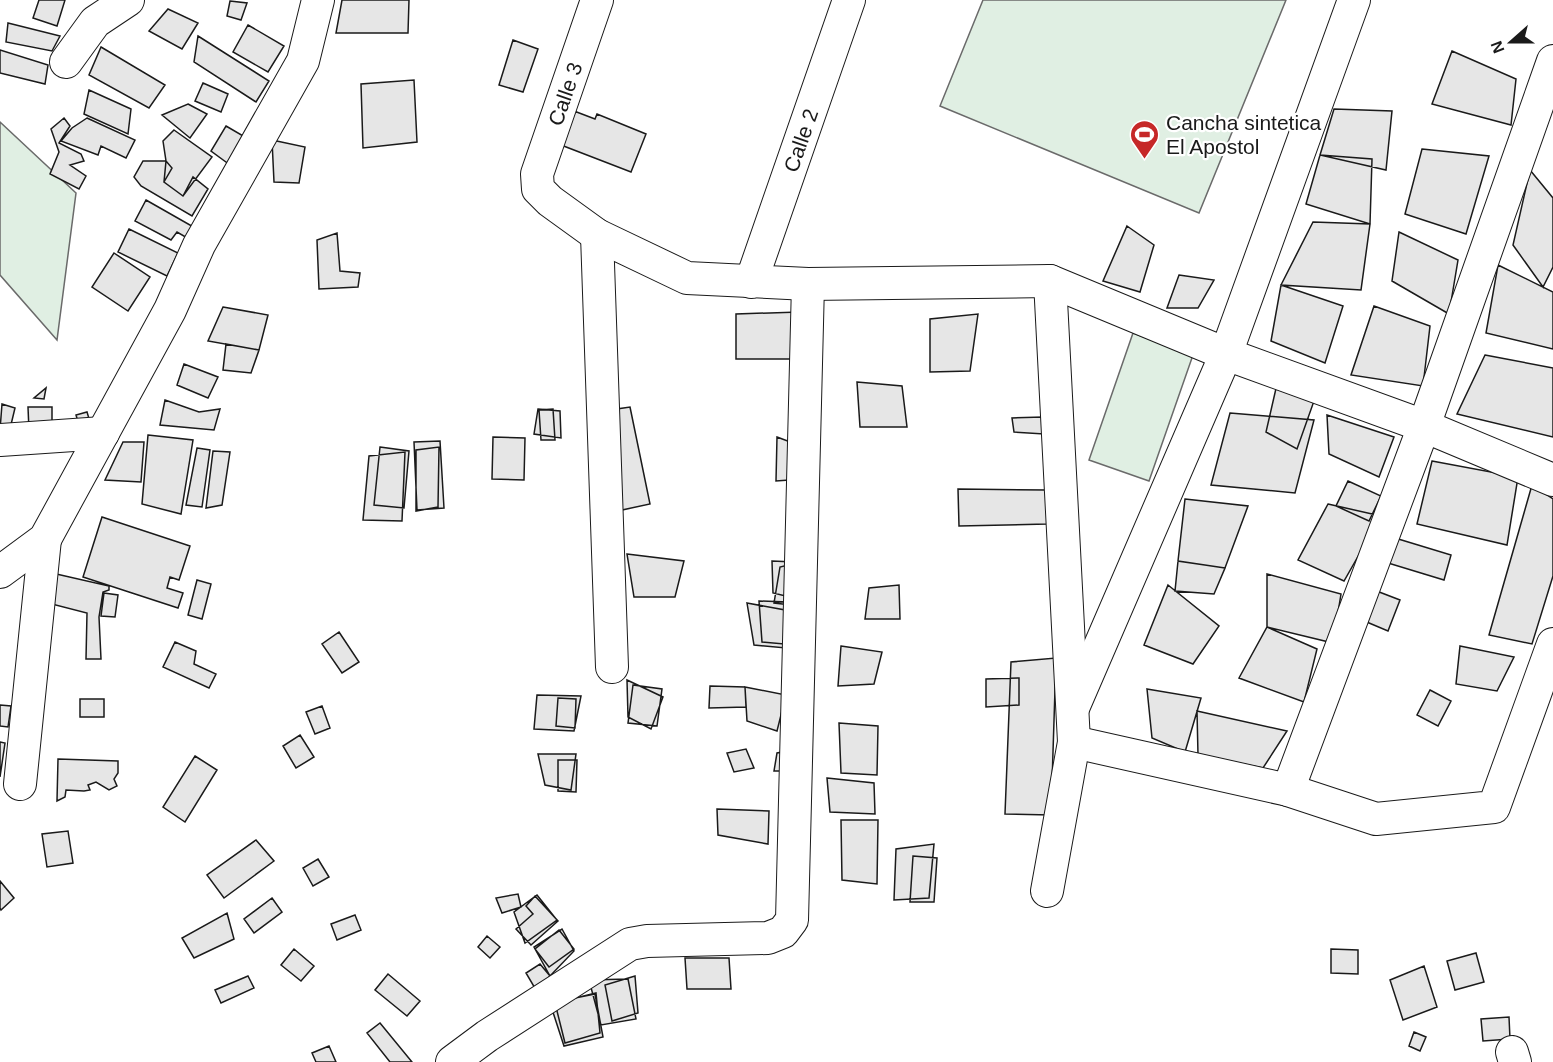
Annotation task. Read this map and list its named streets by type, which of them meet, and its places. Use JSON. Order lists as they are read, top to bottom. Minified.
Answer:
{"streets":{"street":["Calle 3","Calle 2"]},"places":{"sports":["Cancha sintetica El Apostol"]},"north":"left"}
